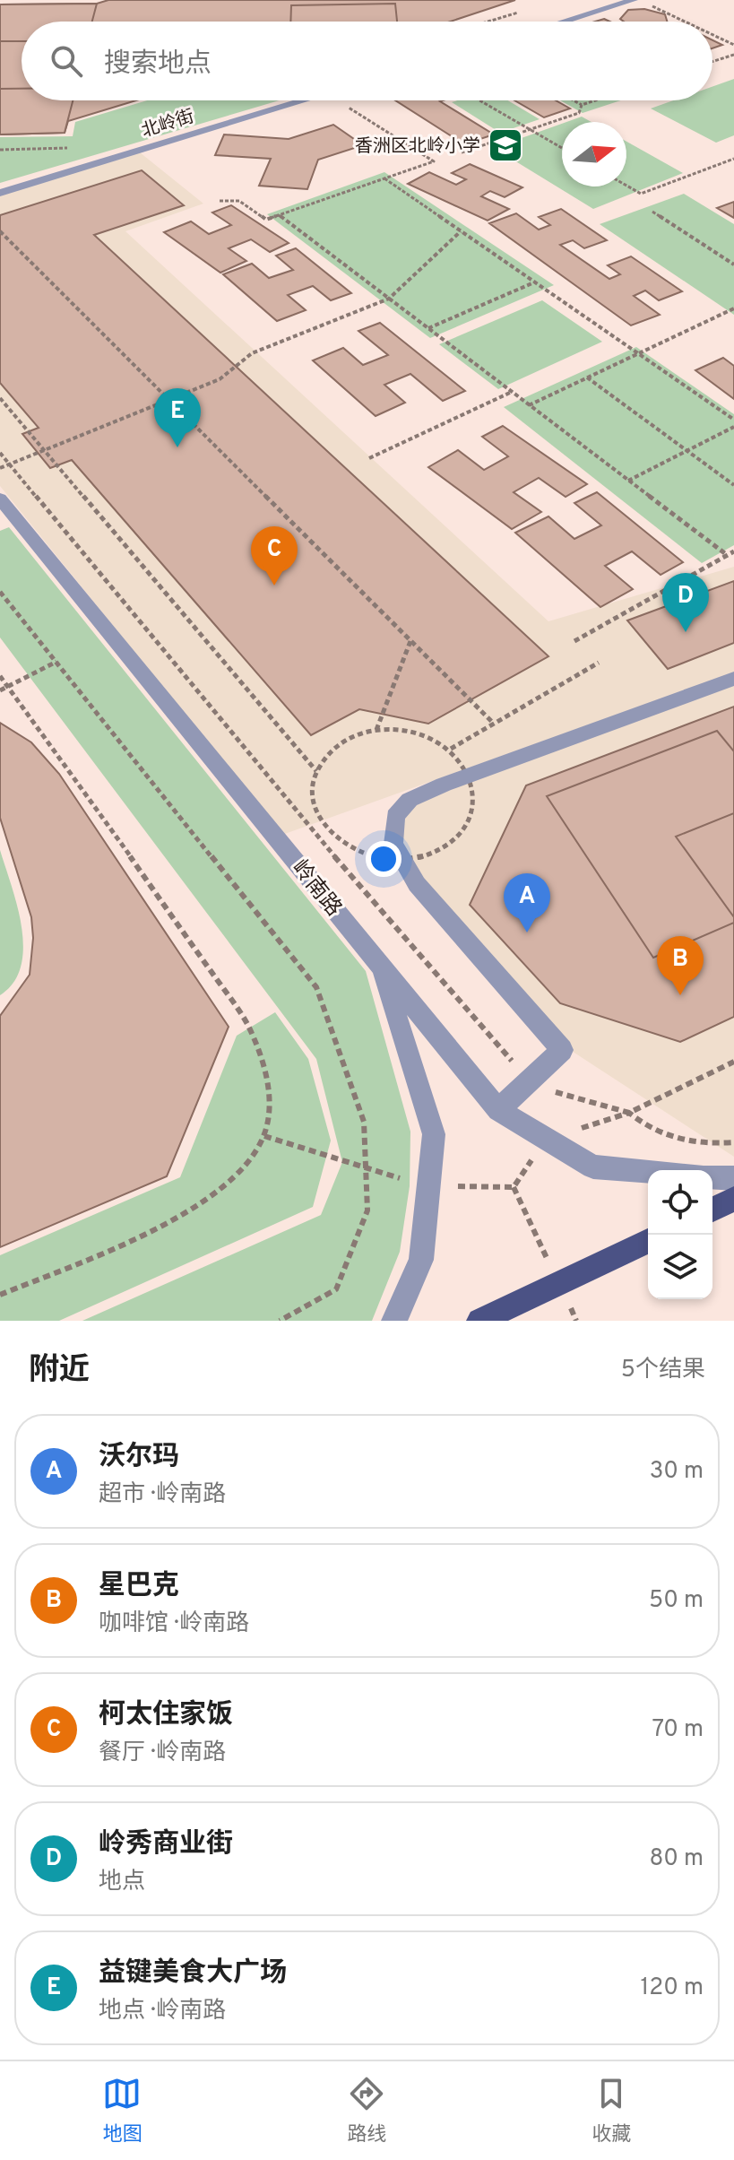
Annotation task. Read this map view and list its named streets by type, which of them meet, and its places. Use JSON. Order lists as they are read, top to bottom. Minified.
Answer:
{"streets":{"street":["北岭街","岭南路"]},"places":{"school or university":["香洲区北岭小学"]},"north":"right","page":{"search":"搜索地点","pins":["E","C","D","A","B"],"heading":["附近","5个结果"],"list":[{"mark":"A","name":"沃尔玛","note":"超市 · 岭南路","value":"30 m"},{"mark":"B","name":"星巴克","note":"咖啡馆 · 岭南路","value":"50 m"},{"mark":"C","name":"柯太住家饭","note":"餐厅 · 岭南路","value":"70 m"},{"mark":"D","name":"岭秀商业街","note":"地点","value":"80 m"},{"mark":"E","name":"益键美食大广场","note":"地点 · 岭南路","value":"120 m"}],"nav":["地图","路线","收藏"]}}
